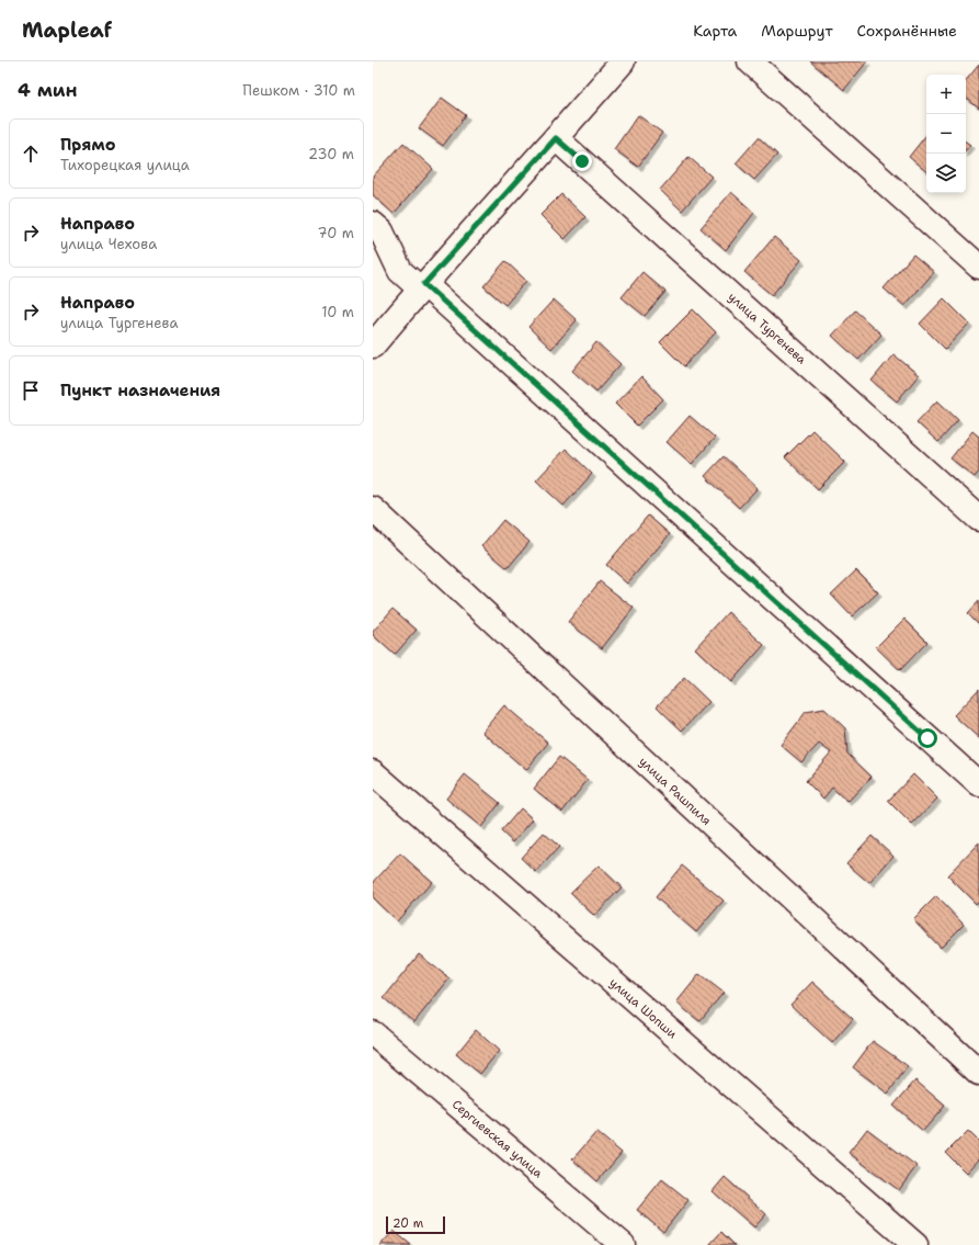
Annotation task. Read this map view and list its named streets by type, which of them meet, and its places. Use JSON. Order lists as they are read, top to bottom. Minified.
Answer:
{"streets":{"street":["улица Тургенева","улица Рашпиля","улица Шопши","Сергиевская улица"]},"scale_bar":"20 m","page":{"header":"Mapleaf","nav":["Карта","Маршрут","Сохранённые"],"heading":["4 мин","Пешком · 310 m"],"map_buttons":["+","−"],"list":[["Прямо","Тихорецкая улица","230 m"],["Направо","улица Чехова","70 m"],["Направо","улица Тургенева","10 m"],"Пункт назначения"],"scale":"20 m"}}
